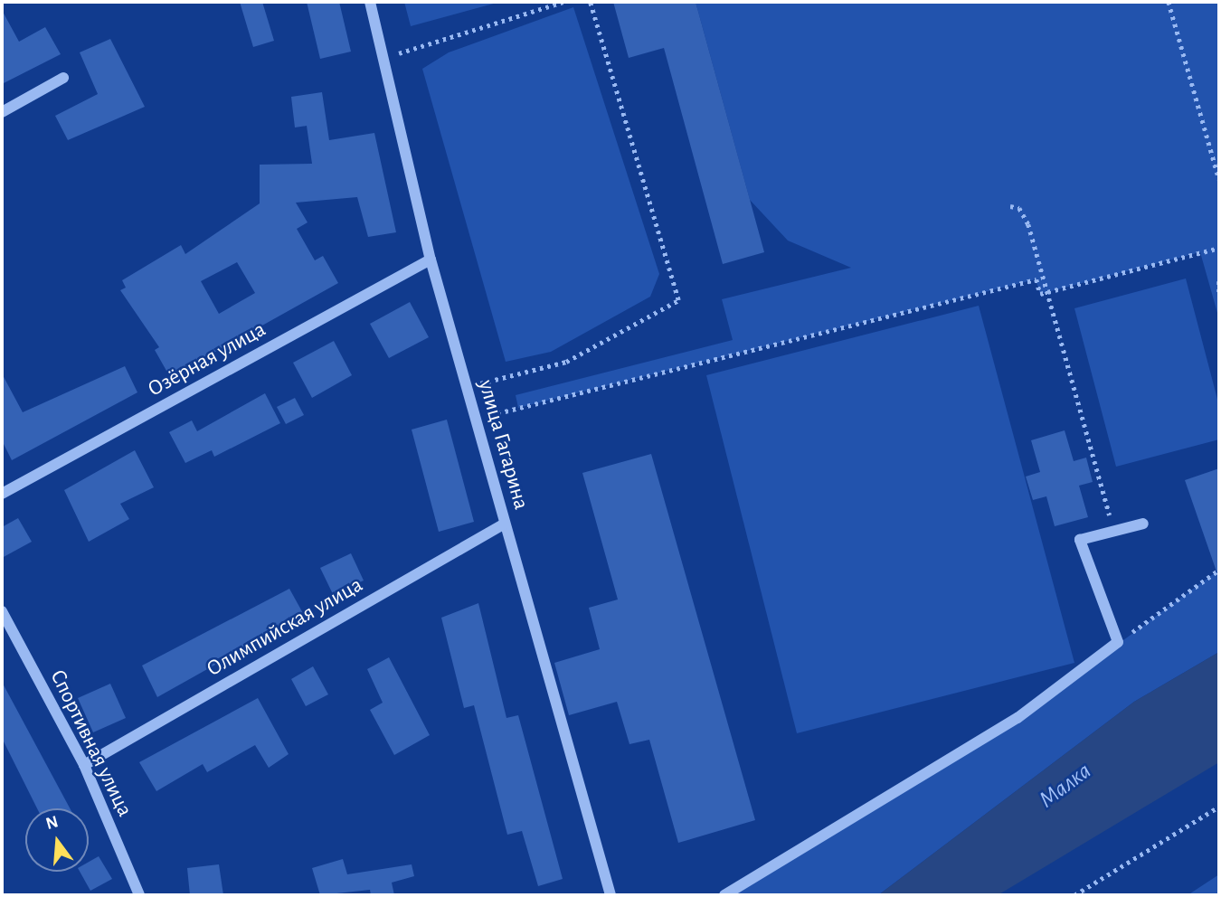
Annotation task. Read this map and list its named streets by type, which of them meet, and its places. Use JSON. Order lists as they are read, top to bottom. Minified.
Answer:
{"streets":{"street":["Озёрная улица","улица Гагарина","Олимпийская улица","Спортивная улица"]},"crossings":[["Озёрная улица","улица Гагарина"],["улица Гагарина","Олимпийская улица"],["Олимпийская улица","Спортивная улица"]],"water":["Малка"],"north":"top"}
